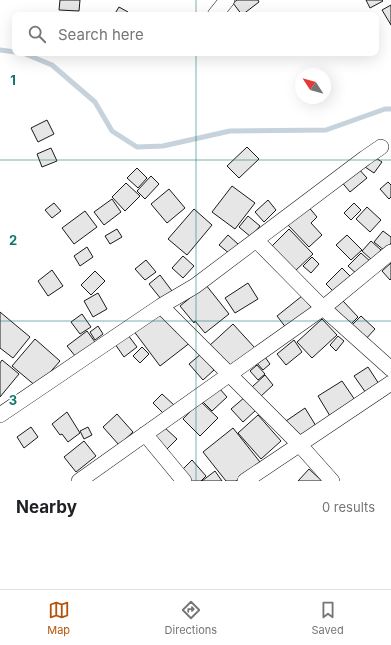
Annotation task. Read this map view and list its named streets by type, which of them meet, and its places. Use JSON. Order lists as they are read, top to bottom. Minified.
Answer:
{"north":"top left","page":{"search":"Search here","heading":["Nearby","0 results"],"nav":["Map","Directions","Saved"]},"grid":{"rows":["1","2","3"]}}
